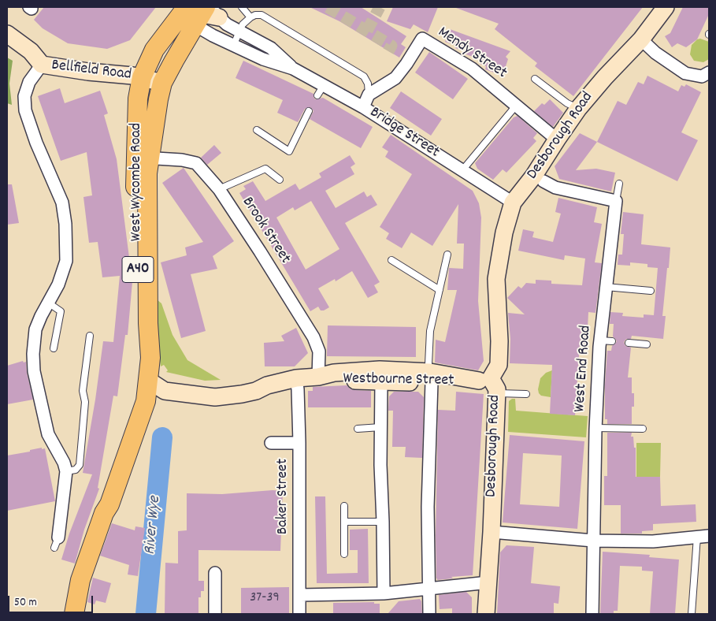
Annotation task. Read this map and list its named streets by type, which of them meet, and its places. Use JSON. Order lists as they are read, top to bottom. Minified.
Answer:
{"streets":{"main road":["West Wycombe Road","A40"],"street":["Mendy Street","Bellfield Road","Bridge Street","Desborough Road","Brook Street","West End Road","Westbourne Street","Baker Street"]},"crossings":[["Mendy Street","Desborough Road"],["Bellfield Road","West Wycombe Road"],["Bellfield Road","A40"],["Bridge Street","Desborough Road"],["Bridge Street","A40"],["Desborough Road","Westbourne Street"],["West Wycombe Road","Brook Street"],["West Wycombe Road","A40"],["West Wycombe Road","Westbourne Street"],["Brook Street","Westbourne Street"],["Westbourne Street","Baker Street"]],"water":["River Wye"],"house_numbers":["37-39"],"scale_bar":"50 m"}
